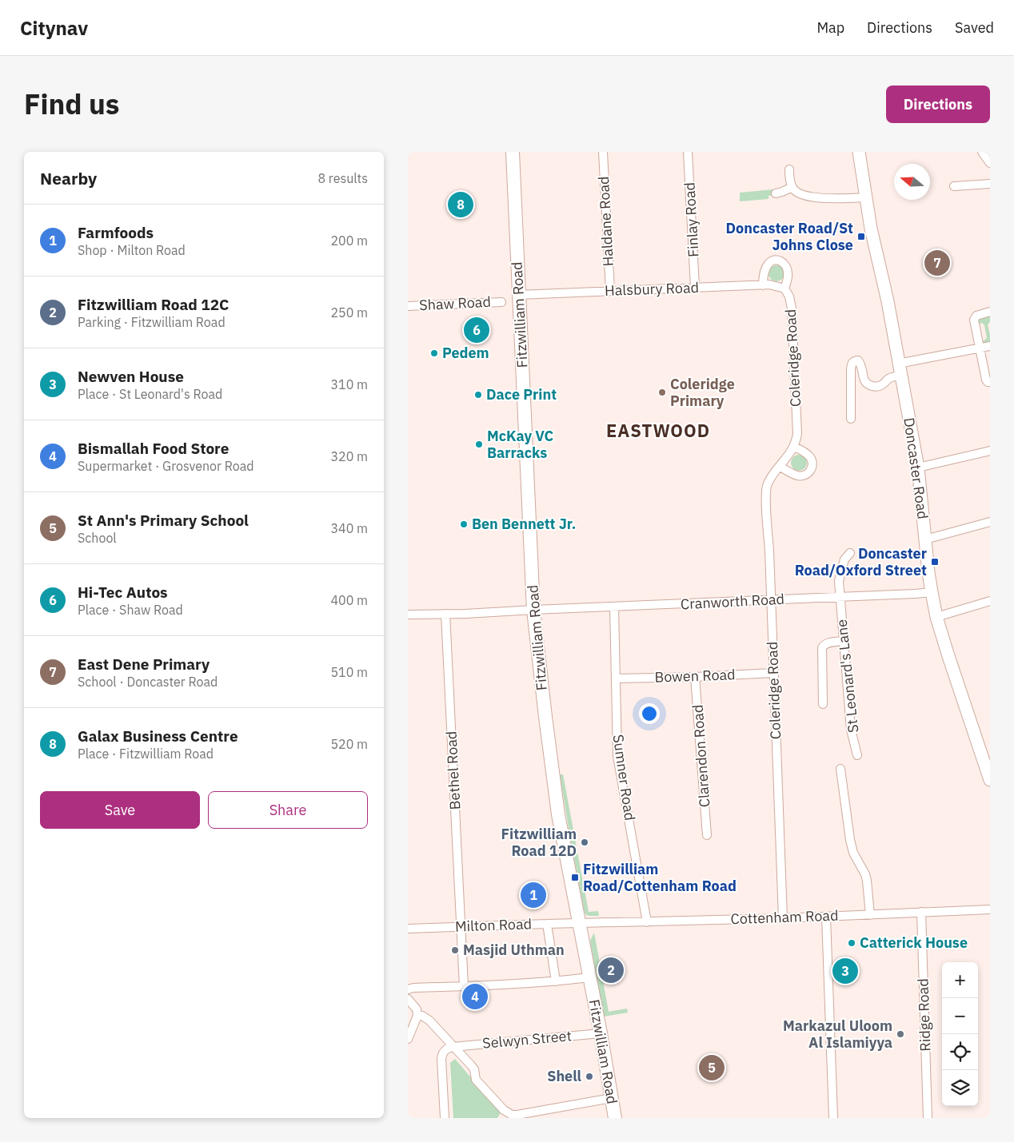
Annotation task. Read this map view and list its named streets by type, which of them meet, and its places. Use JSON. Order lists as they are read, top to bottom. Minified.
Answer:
{"streets":{"main road":["Fitzwilliam Road"],"street":["Finlay Road","Haldane Road","Halsbury Road","Shaw Road","Coleridge Road","Doncaster Road","Cranworth Road","Bowen Road","St Leonard's Lane","Clarendon Road","Bethel Road","Sumner Road","Cottenham Road","Milton Road","Ridge Road","Selwyn Street"]},"crossings":[["Finlay Road","Halsbury Road"],["Haldane Road","Halsbury Road"],["Halsbury Road","Fitzwilliam Road"],["Halsbury Road","Coleridge Road"],["Fitzwilliam Road","Cranworth Road"],["Fitzwilliam Road","Cottenham Road"],["Fitzwilliam Road","Milton Road"],["Fitzwilliam Road","Selwyn Street"],["Coleridge Road","Cranworth Road"],["Coleridge Road","Bowen Road"],["Coleridge Road","Cottenham Road"],["Doncaster Road","Cranworth Road"],["Cranworth Road","St Leonard's Lane"],["Cranworth Road","Bethel Road"],["Cranworth Road","Sumner Road"],["Bowen Road","Clarendon Road"],["Bowen Road","Sumner Road"],["Bethel Road","Milton Road"],["Sumner Road","Cottenham Road"],["Cottenham Road","Milton Road"],["Cottenham Road","Ridge Road"]],"districts":["EASTWOOD"],"places":{"transit":["Doncaster Road/St Johns Close","Doncaster Road/Oxford Street","Fitzwilliam Road/Cottenham Road"],"other":["Pedem","Coleridge Primary","Dace Print","McKay VC Barracks","Ben Bennett Jr.","Fitzwilliam Road 12D","Catterick House","Masjid Uthman","Markazul Uloom Al Islamiyya","Shell"]},"north":"left","page":{"header":"Citynav","nav":["Map","Directions","Saved"],"title":"Find us","buttons":["Directions",["Save","Share"]],"heading":["Nearby","8 results"],"pins":["8","7","6","1","2","3","4","5"],"list":[{"mark":"1","name":"Farmfoods","note":"Shop · Milton Road","value":"200 m"},{"mark":"2","name":"Fitzwilliam Road 12C","note":"Parking · Fitzwilliam Road","value":"250 m"},{"mark":"3","name":"Newven House","note":"Place · St Leonard's Road","value":"310 m"},{"mark":"4","name":"Bismallah Food Store","note":"Supermarket · Grosvenor Road","value":"320 m"},{"mark":"5","name":"St Ann's Primary School","note":"School","value":"340 m"},{"mark":"6","name":"Hi-Tec Autos","note":"Place · Shaw Road","value":"400 m"},{"mark":"7","name":"East Dene Primary","note":"School · Doncaster Road","value":"510 m"},{"mark":"8","name":"Galax Business Centre","note":"Place · Fitzwilliam Road","value":"520 m"}],"map_buttons":["+","−"]}}
